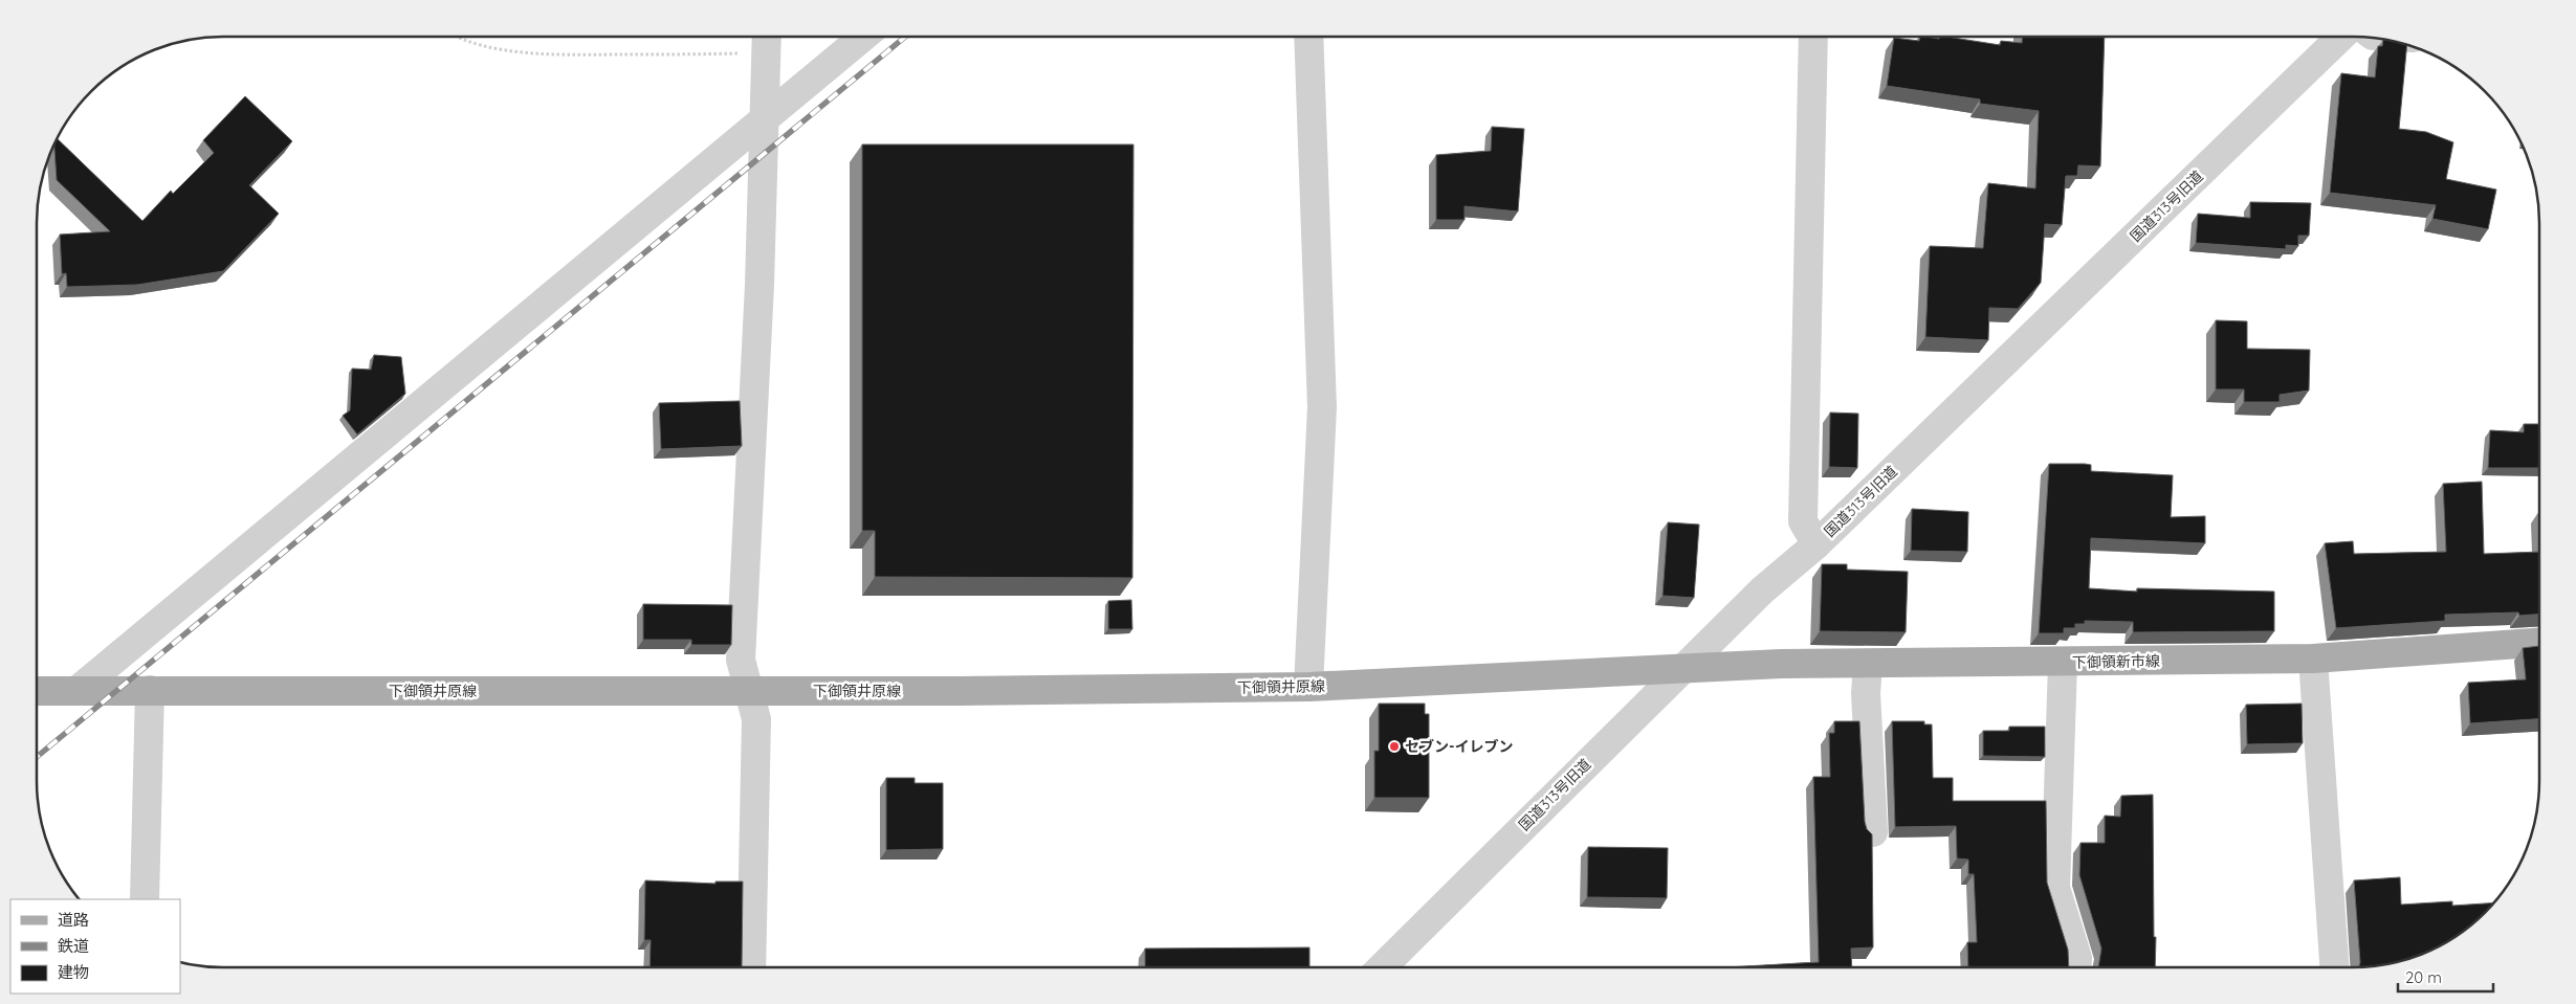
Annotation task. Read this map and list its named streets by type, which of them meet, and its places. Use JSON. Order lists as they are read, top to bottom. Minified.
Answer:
{"streets":{"main road":["下御領新市線","下御領井原線"],"street":["国道313号旧道"]},"crossings":[["国道313号旧道","下御領新市線"],["国道313号旧道","下御領井原線"],["下御領新市線","下御領井原線"]],"places":["セブン-イレブン"],"legend":["道路","鉄道","建物"],"scale_bar":"20 m"}
